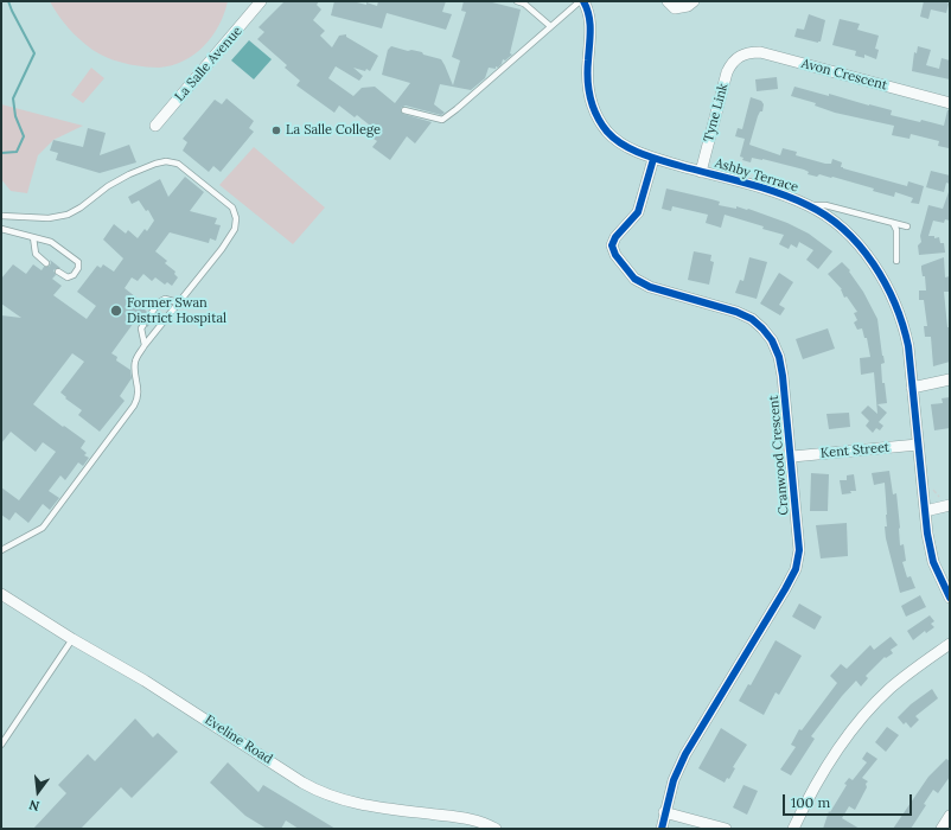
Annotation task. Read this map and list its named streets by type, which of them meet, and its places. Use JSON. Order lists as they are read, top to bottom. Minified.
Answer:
{"streets":{"street":["La Salle Avenue","Avon Crescent","Tyne Link","Ashby Terrace","Kent Street","Cranwood Crescent","Eveline Road"]},"crossings":[["Avon Crescent","Tyne Link"],["Tyne Link","Ashby Terrace"],["Ashby Terrace","Kent Street"],["Ashby Terrace","Cranwood Crescent"],["Kent Street","Cranwood Crescent"]],"places":["La Salle College","Former Swan District Hospital"],"scale_bar":"100 m","north":"bottom"}
